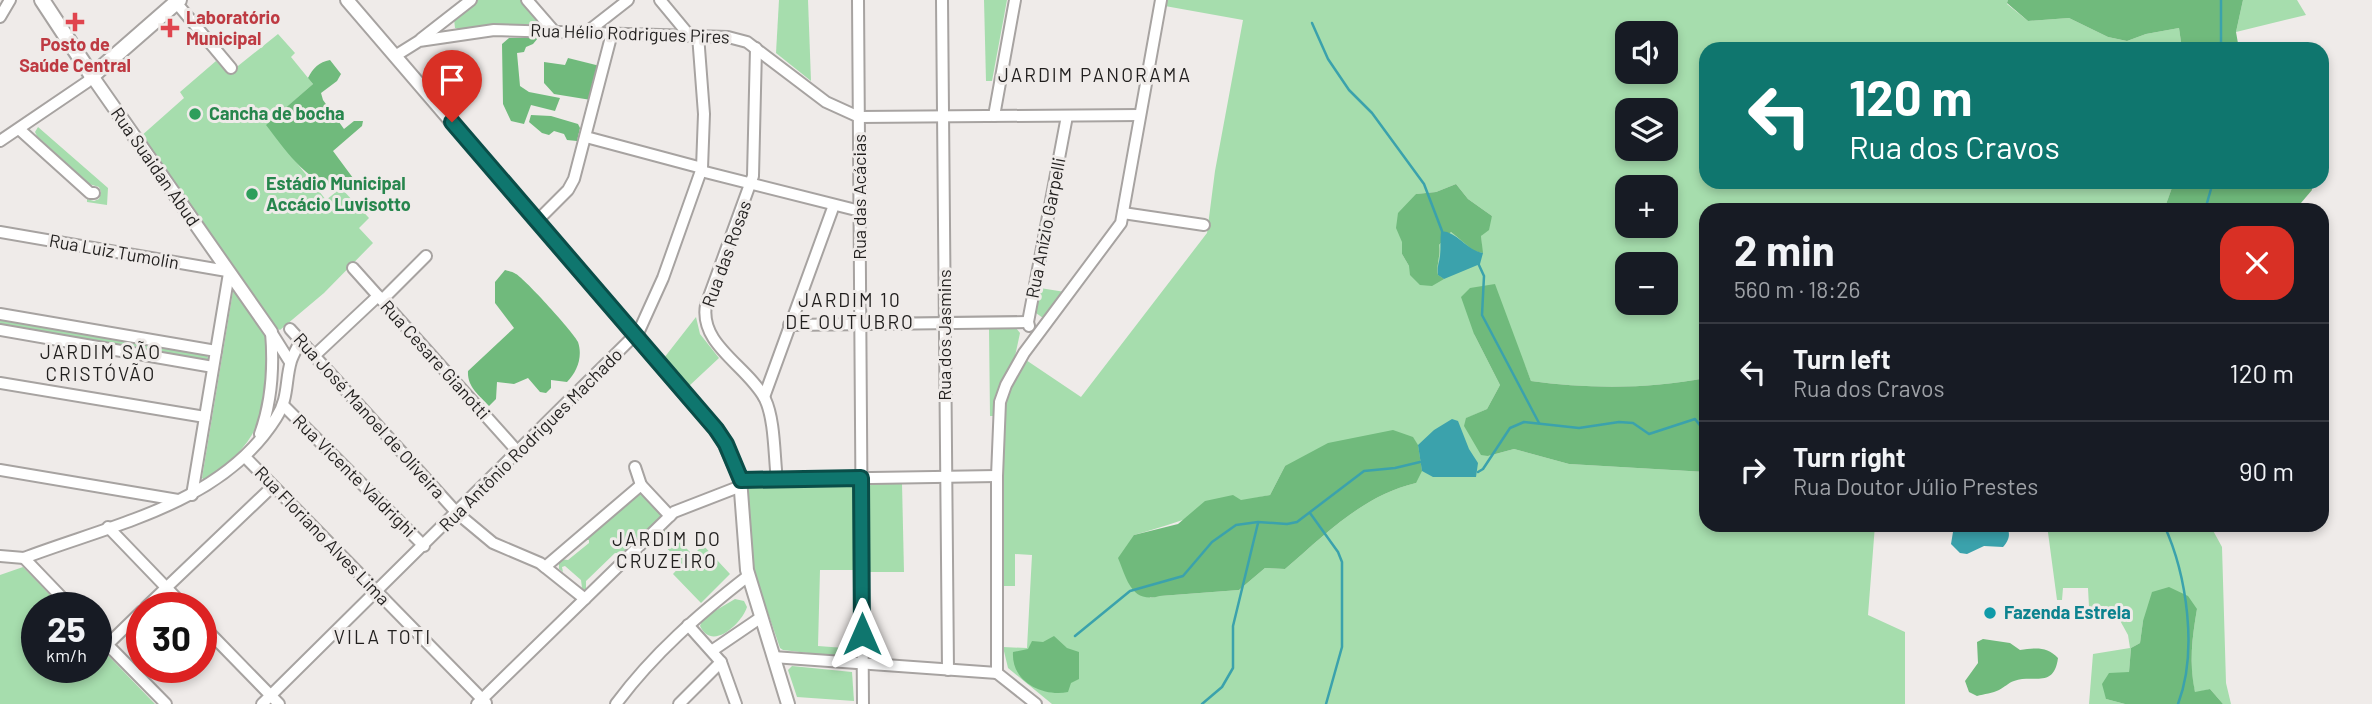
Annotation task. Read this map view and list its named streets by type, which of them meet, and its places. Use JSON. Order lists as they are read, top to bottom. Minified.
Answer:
{"streets":{"main road":["Rua Suaidan Abud"],"street":["Rua Hélio Rodrigues Pires","Rua das Acácias","Rua Anízio Garpelli","Rua Luiz Tumolin","Rua das Rosas","Rua dos Jasmins","Rua Cesare Gianotti","Rua José Manoel de Oliveira","Rua Antônio Rodrigues Machado","Rua Vicente Valdrighi","Rua Floriano Alves Lima"]},"crossings":[["Rua Hélio Rodrigues Pires","Rua das Acácias"],["Rua Hélio Rodrigues Pires","Rua Anízio Garpelli"],["Rua Hélio Rodrigues Pires","Rua das Rosas"],["Rua Hélio Rodrigues Pires","Rua dos Jasmins"],["Rua Hélio Rodrigues Pires","Rua Antônio Rodrigues Machado"],["Rua Suaidan Abud","Rua Luiz Tumolin"],["Rua Cesare Gianotti","Rua Antônio Rodrigues Machado"],["Rua José Manoel de Oliveira","Rua Antônio Rodrigues Machado"],["Rua Antônio Rodrigues Machado","Rua Vicente Valdrighi"],["Rua Antônio Rodrigues Machado","Rua Floriano Alves Lima"]],"districts":["JARDIM PANORAMA","JARDIM 10 DE OUTUBRO","JARDIM SÃO CRISTÓVÃO","JARDIM DO CRUZEIRO","VILA TOTI"],"places":{"health":["Posto de Saúde Central","Laboratório Municipal"],"other":["Cancha de bocha","Estádio Municipal Accácio Luvisotto","Fazenda Estrela"]},"page":{"map_buttons":["+","−"],"turn":["120 m","Rua dos Cravos"],"heading":["2 min","560 m · 18:26"],"list":[{"name":"Turn left","note":"Rua dos Cravos","value":"120 m"},{"name":"Turn right","note":"Rua Doutor Júlio Prestes","value":"90 m"}],"speed":"25 km/h","limit":"30"}}
